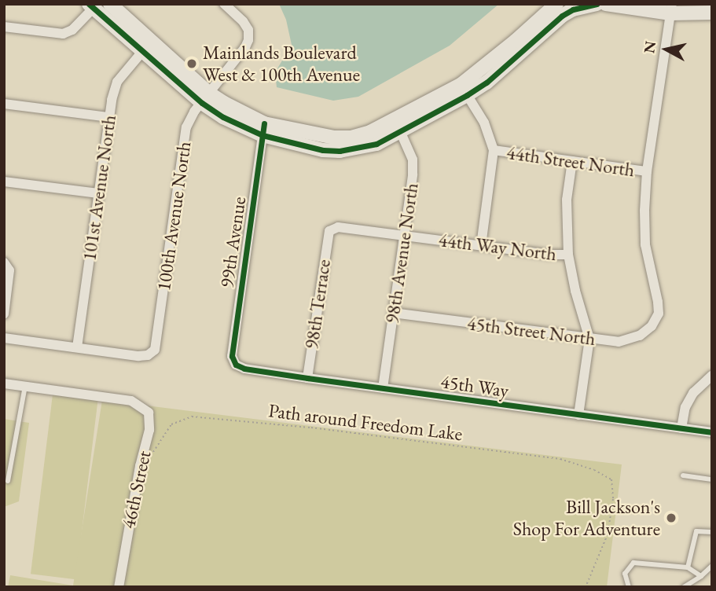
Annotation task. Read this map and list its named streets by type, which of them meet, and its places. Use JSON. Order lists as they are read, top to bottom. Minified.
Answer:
{"streets":{"street":["44th Street North","101st Avenue North","100th Avenue North","99th Avenue","44th Way North","98th Avenue North","98th Terrace","45th Street North","45th Way","46th Street"],"path":["Path around Freedom Lake"]},"crossings":[["44th Street North","45th Street North"],["101st Avenue North","100th Avenue North"],["99th Avenue","45th Way"],["44th Way North","98th Avenue North"],["44th Way North","98th Terrace"],["98th Avenue North","45th Street North"],["98th Avenue North","45th Way"],["98th Terrace","45th Way"]],"places":["Mainlands Boulevard West & 100th Avenue","Bill Jackson's Shop For Adventure"],"north":"left"}
